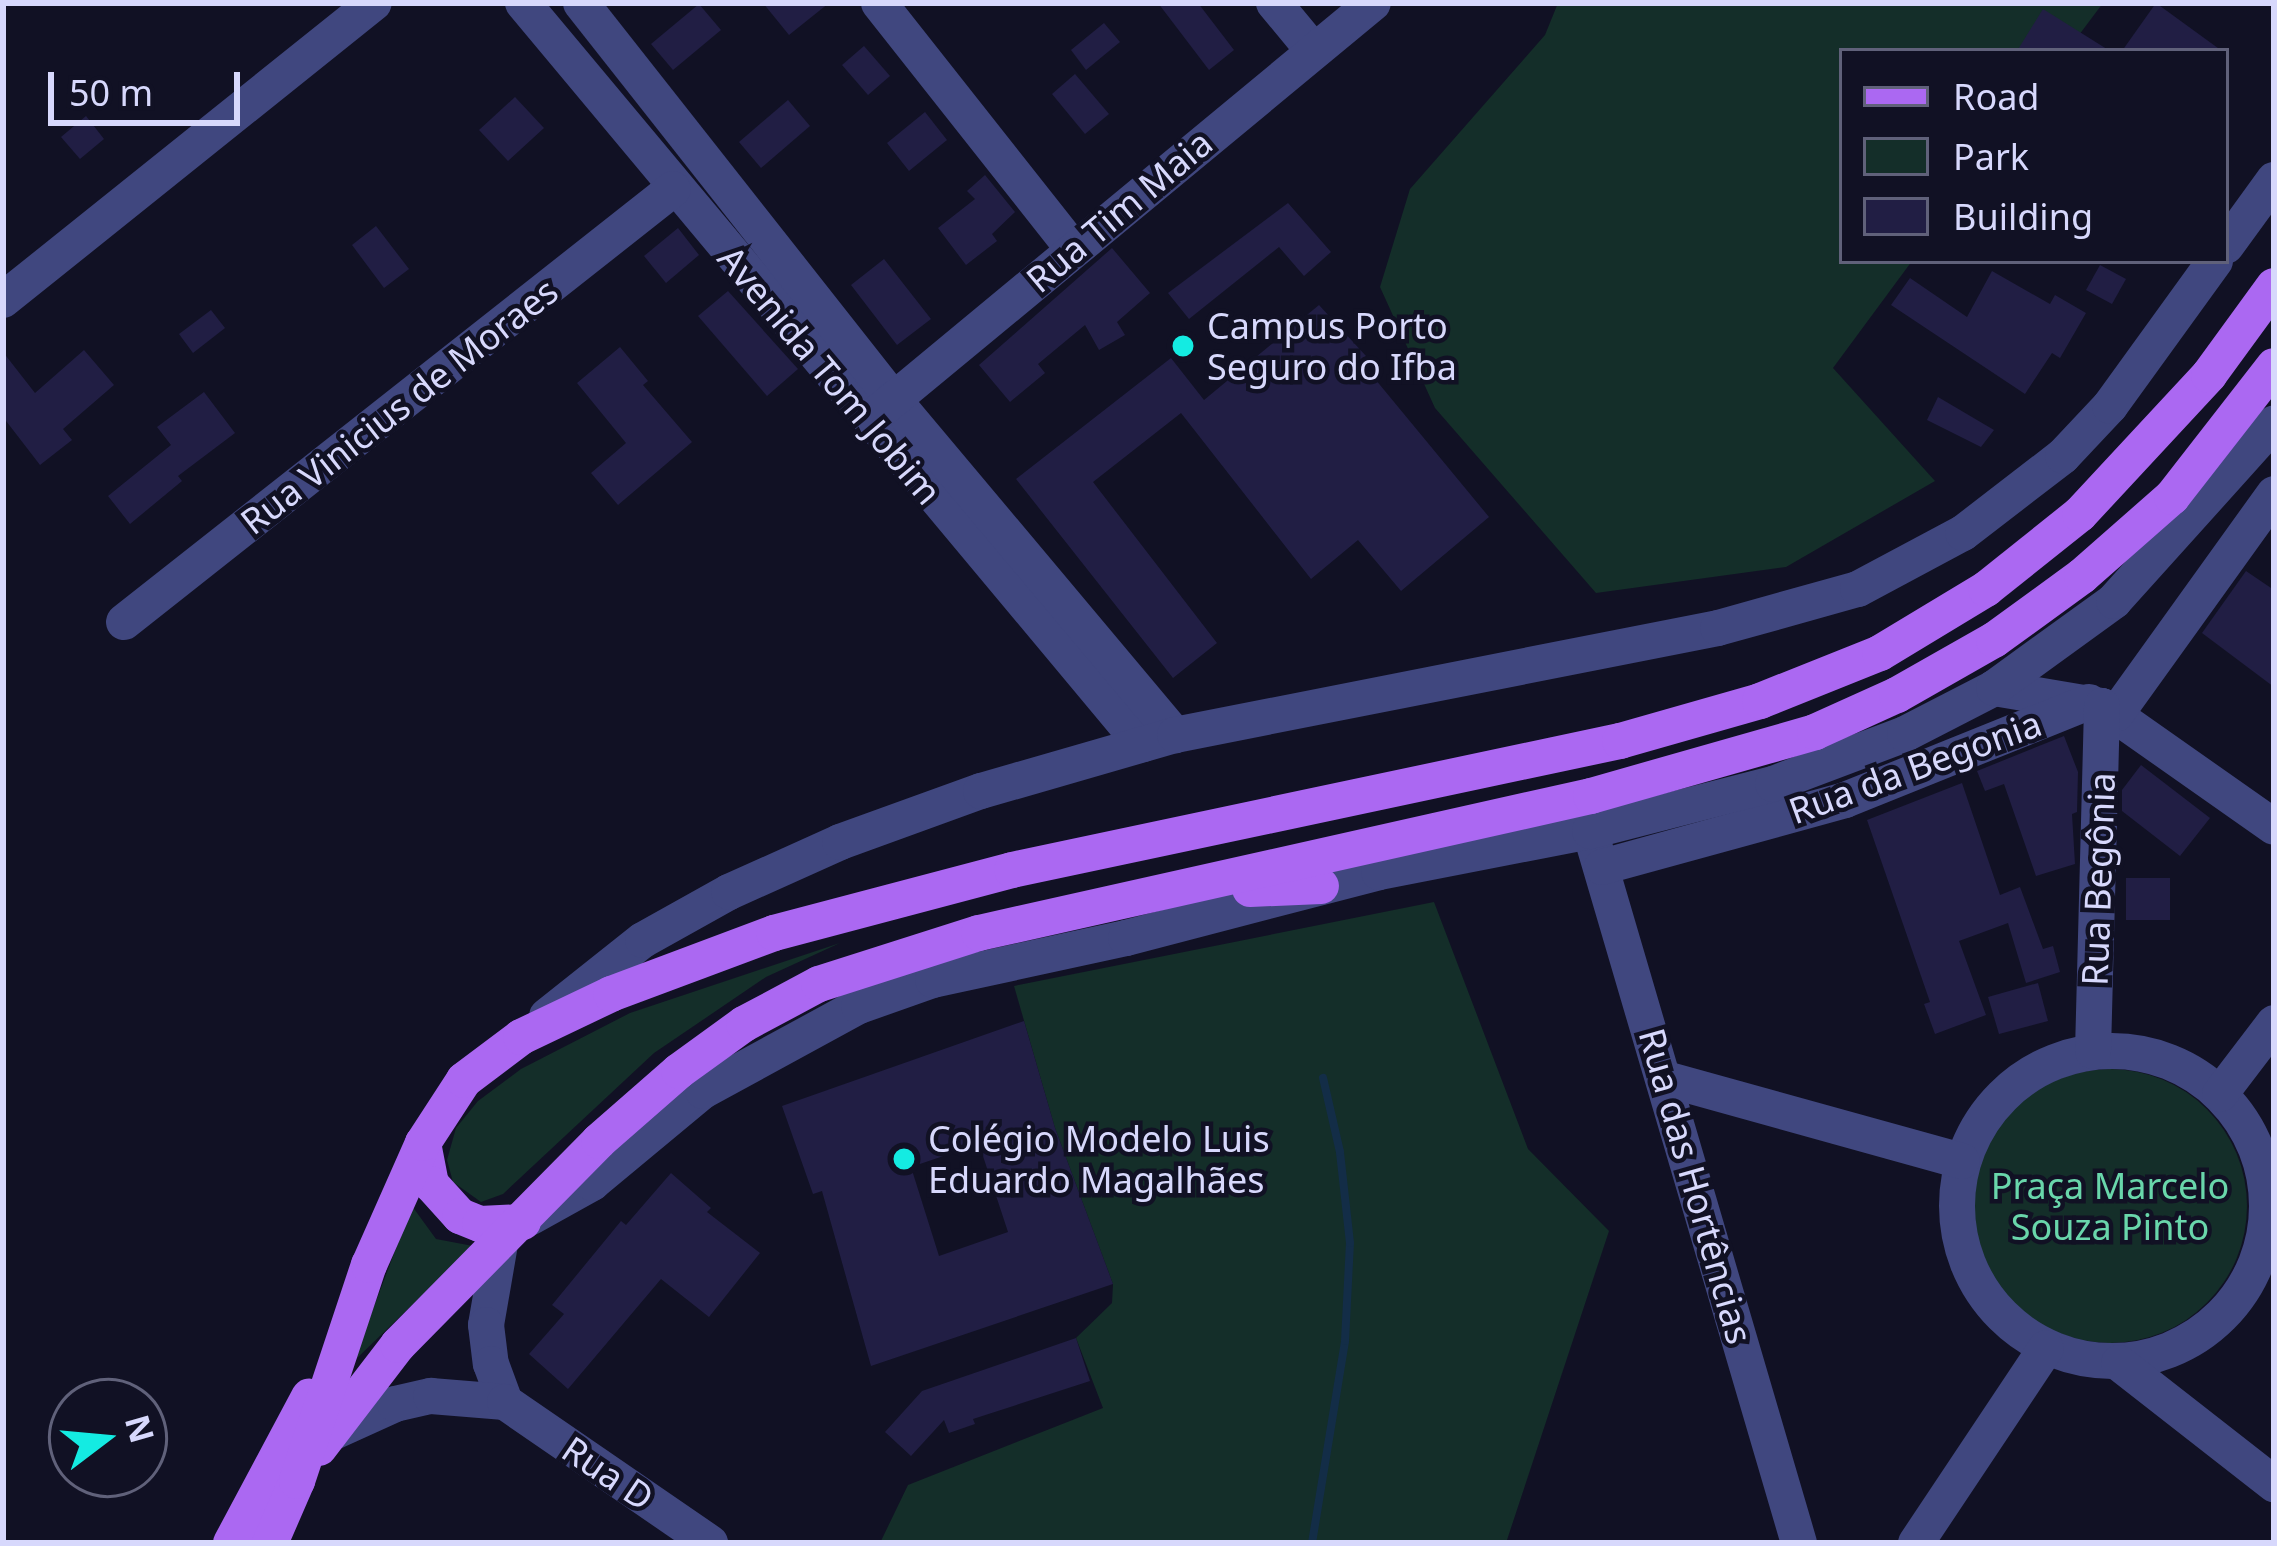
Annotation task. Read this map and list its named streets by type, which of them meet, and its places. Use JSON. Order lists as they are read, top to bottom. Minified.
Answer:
{"streets":{"street":["Rua Tim Maia","Avenida Tom Jobim","Rua Vinicius de Moraes","Rua da Begonia","Rua Begônia","Rua das Hortências","Rua D"]},"crossings":[["Rua Tim Maia","Avenida Tom Jobim"],["Avenida Tom Jobim","Rua Vinicius de Moraes"],["Rua da Begonia","Rua Begônia"],["Rua da Begonia","Rua das Hortências"]],"parks":["Praça Marcelo Souza Pinto"],"places":["Campus Porto Seguro do Ifba","Colégio Modelo Luis Eduardo Magalhães"],"legend":["Road","Park","Building"],"scale_bar":"50 m","north":"right"}
